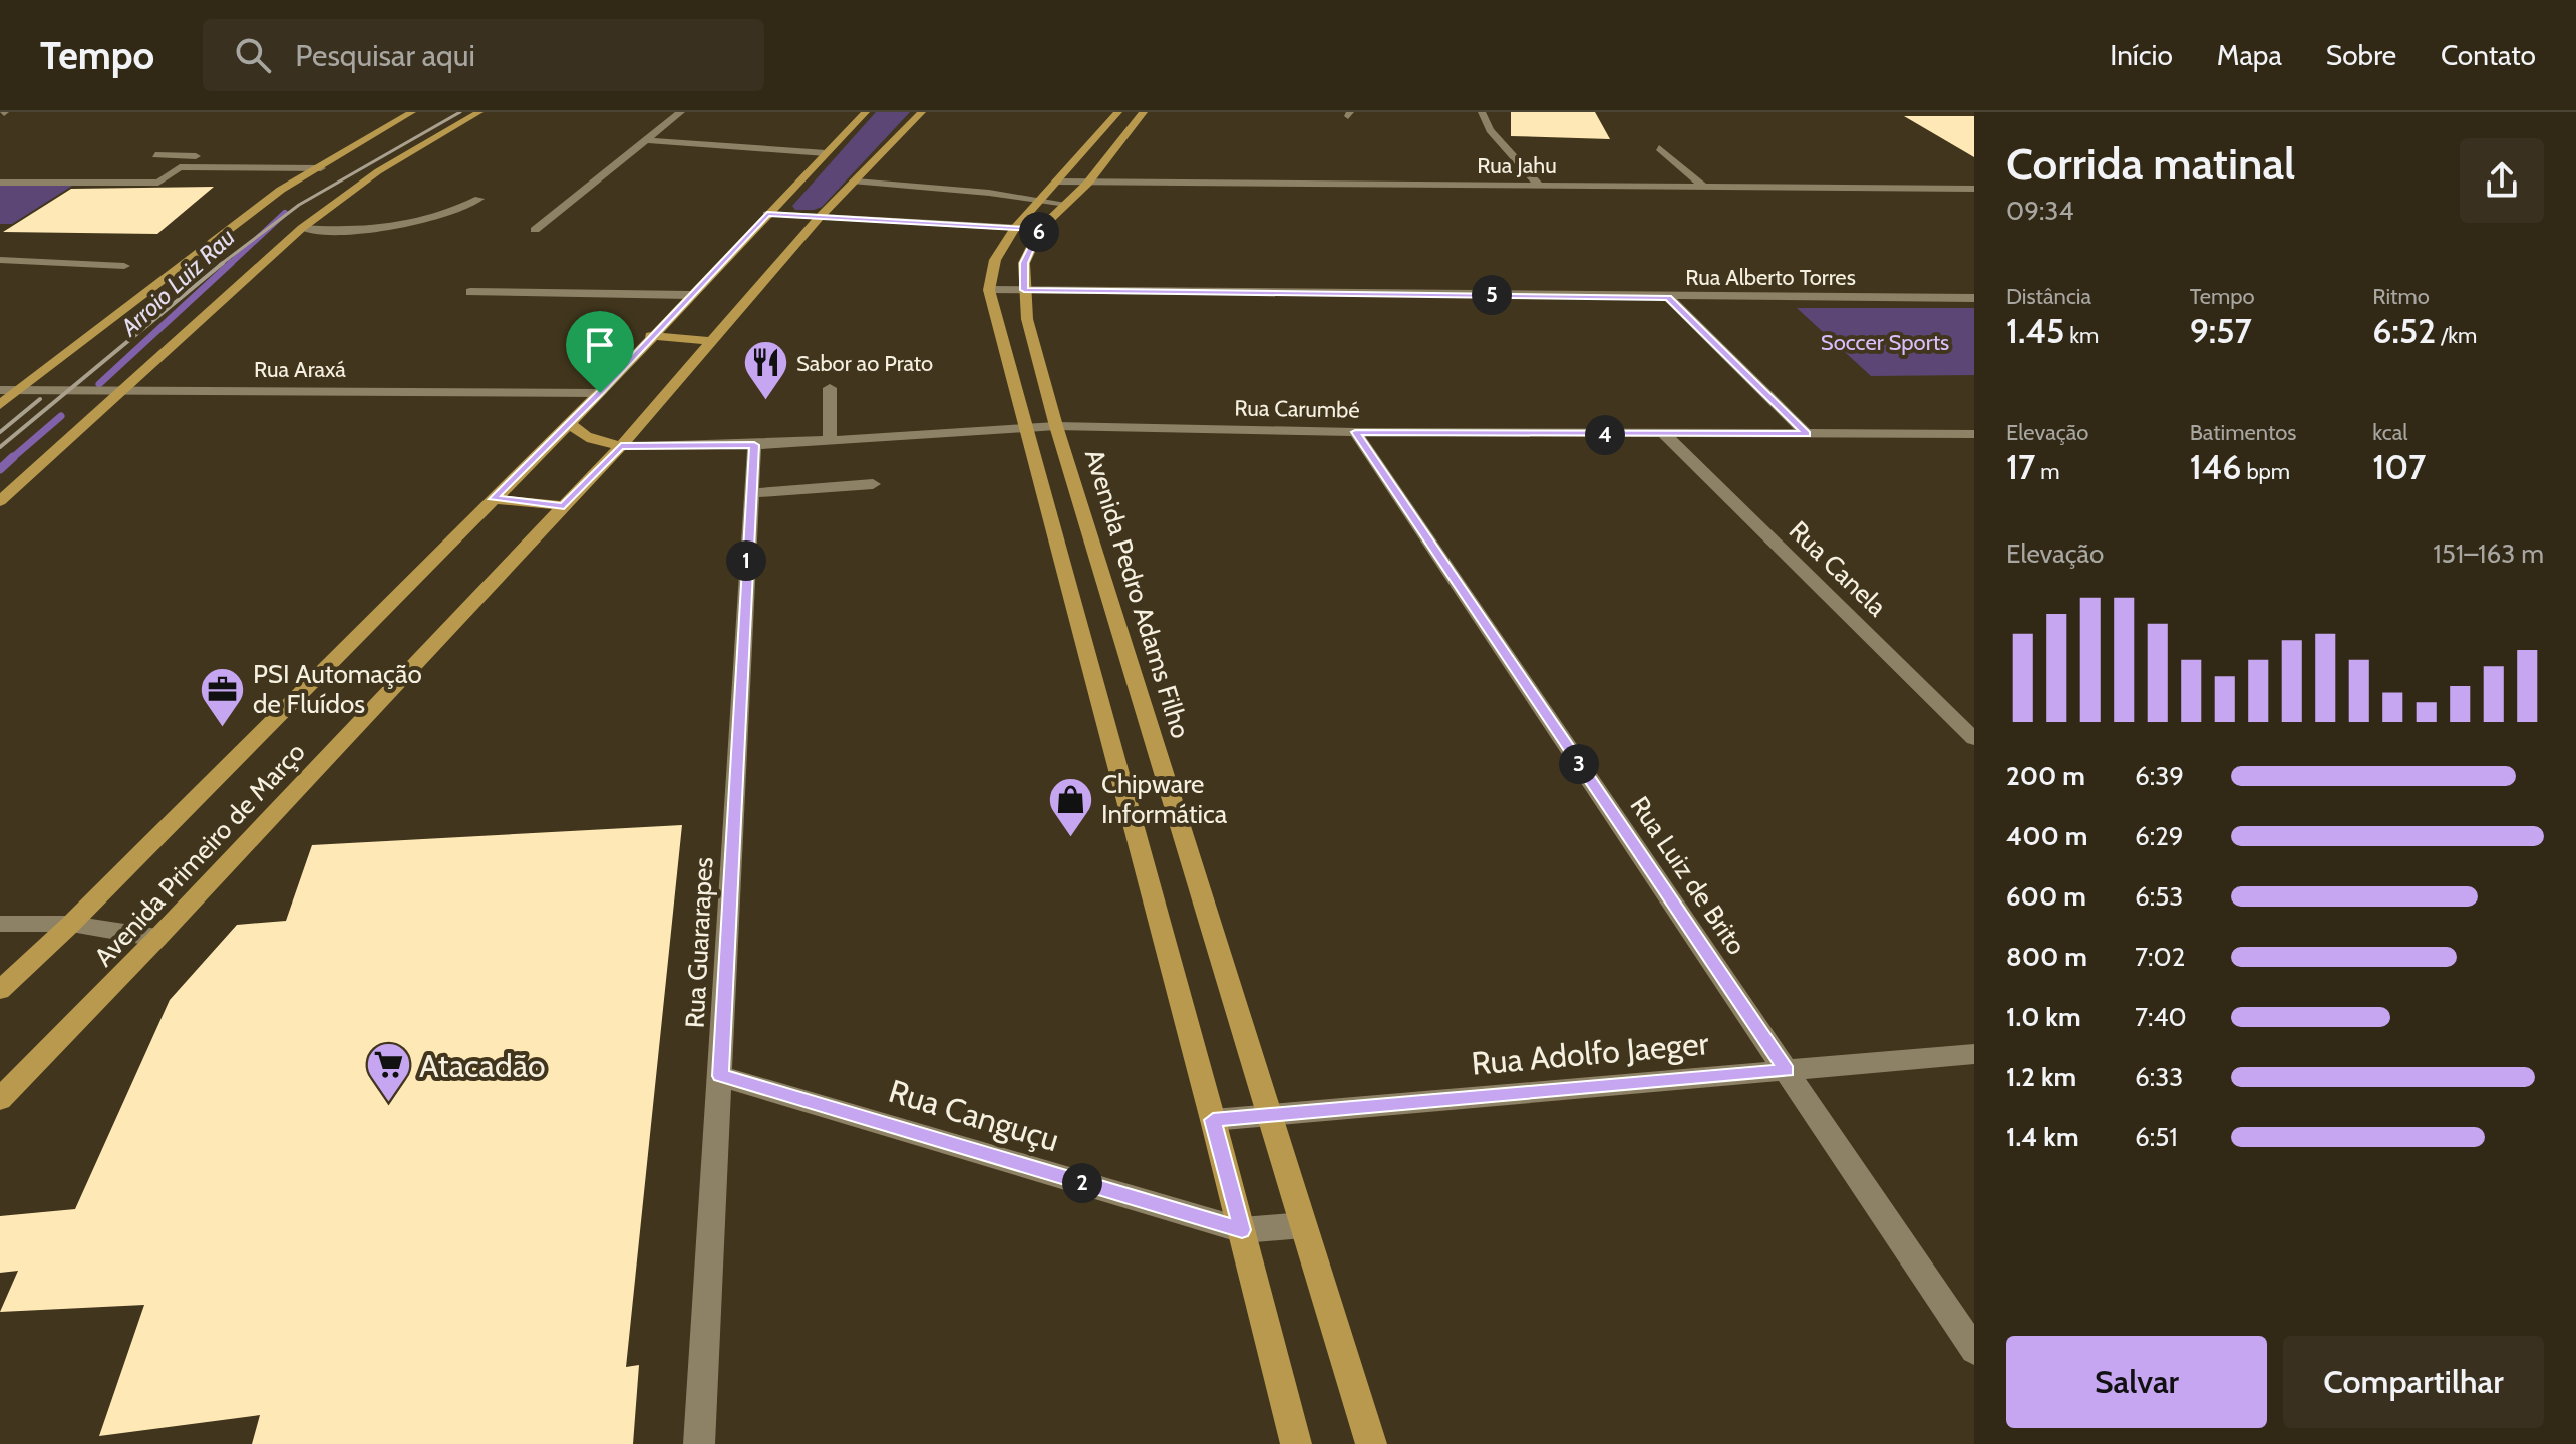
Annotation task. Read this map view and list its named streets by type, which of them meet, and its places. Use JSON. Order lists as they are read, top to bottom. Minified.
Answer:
{"streets":{"main road":["Avenida Pedro Adams Filho","Avenida Primeiro de Março"],"street":["Rua Jahu","Rua Alberto Torres","Rua Araxá","Rua Carumbé","Rua Canela","Rua Luiz de Brito","Rua Guararapes","Rua Adolfo Jaeger","Rua Canguçu"]},"crossings":[["Rua Jahu","Avenida Pedro Adams Filho"],["Rua Alberto Torres","Avenida Pedro Adams Filho"],["Rua Araxá","Avenida Primeiro de Março"],["Rua Carumbé","Rua Canela"],["Rua Carumbé","Avenida Pedro Adams Filho"],["Rua Carumbé","Avenida Primeiro de Março"],["Rua Carumbé","Rua Luiz de Brito"],["Rua Carumbé","Rua Guararapes"],["Avenida Pedro Adams Filho","Rua Adolfo Jaeger"],["Avenida Pedro Adams Filho","Rua Canguçu"],["Rua Luiz de Brito","Rua Adolfo Jaeger"],["Rua Guararapes","Rua Canguçu"]],"water":["Arroio Luiz Rau"],"parks":["Soccer Sports"],"places":{"restaurant":["Sabor ao Prato"],"office":["PSI Automação de Fluídos"],"shop":["Chipware Informática"],"supermarket":["Atacadão"]},"page":{"header":"Tempo","search":"Pesquisar aqui","nav":["Início","Mapa","Sobre","Contato"],"heading":["Corrida matinal","09:34"],"pins":["6","5","4","1","3","2"],"stats":[["Distância","1.45 km"],["Tempo","9:57"],["Ritmo","6:52 /km"],["Elevação","17 m"],["Batimentos","146 bpm"],["kcal","107"]],"chart":["Elevação","151–163 m"],"list":[{"name":"200 m","note":"6:39"},{"name":"400 m","note":"6:29"},{"name":"600 m","note":"6:53"},{"name":"800 m","note":"7:02"},{"name":"1.0 km","note":"7:40"},{"name":"1.2 km","note":"6:33"},{"name":"1.4 km","note":"6:51"}],"buttons":["Salvar","Compartilhar"]}}
